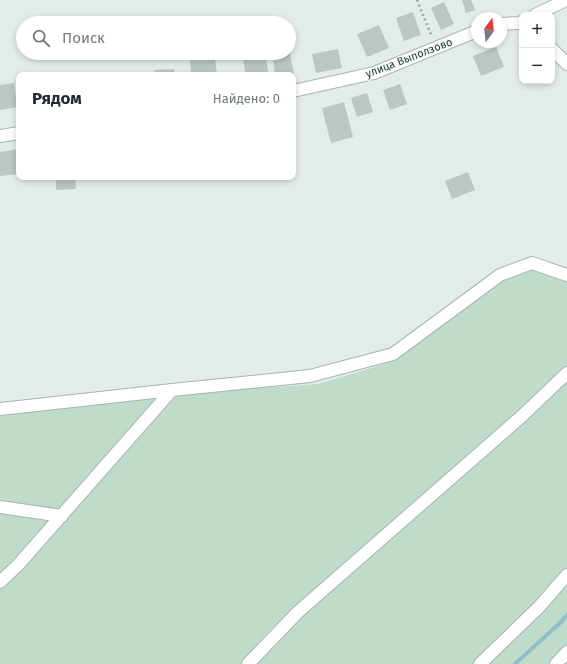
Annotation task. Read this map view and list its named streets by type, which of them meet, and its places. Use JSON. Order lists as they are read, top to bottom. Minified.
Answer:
{"streets":{"street":["улица Выползово"]},"north":"top","page":{"map_buttons":["+","−"],"search":"Поиск","heading":["Рядом","Найдено: 0"]}}
